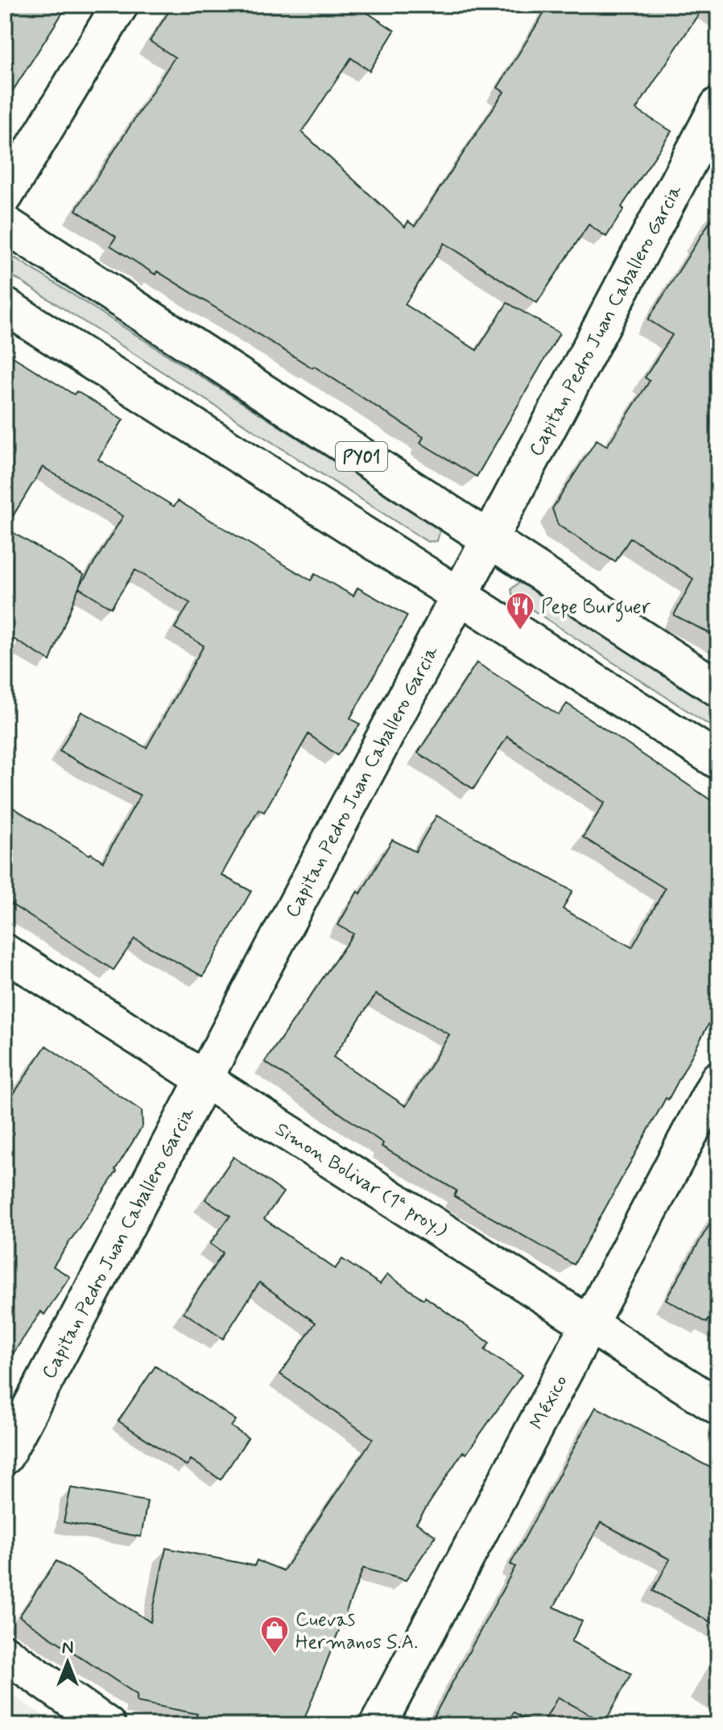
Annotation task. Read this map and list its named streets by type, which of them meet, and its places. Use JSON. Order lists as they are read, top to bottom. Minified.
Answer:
{"streets":{"street":["Capitan Pedro Juan Caballero Garcia","PY01","Simon Bolivar (1ª proy.)","México"]},"crossings":[["Capitan Pedro Juan Caballero Garcia","PY01"],["Capitan Pedro Juan Caballero Garcia","Simon Bolivar (1ª proy.)"],["Simon Bolivar (1ª proy.)","México"]],"places":{"restaurant":["Pepe Burguer"],"shop":["Cuevas Hermanos S.A."]},"north":"top"}
